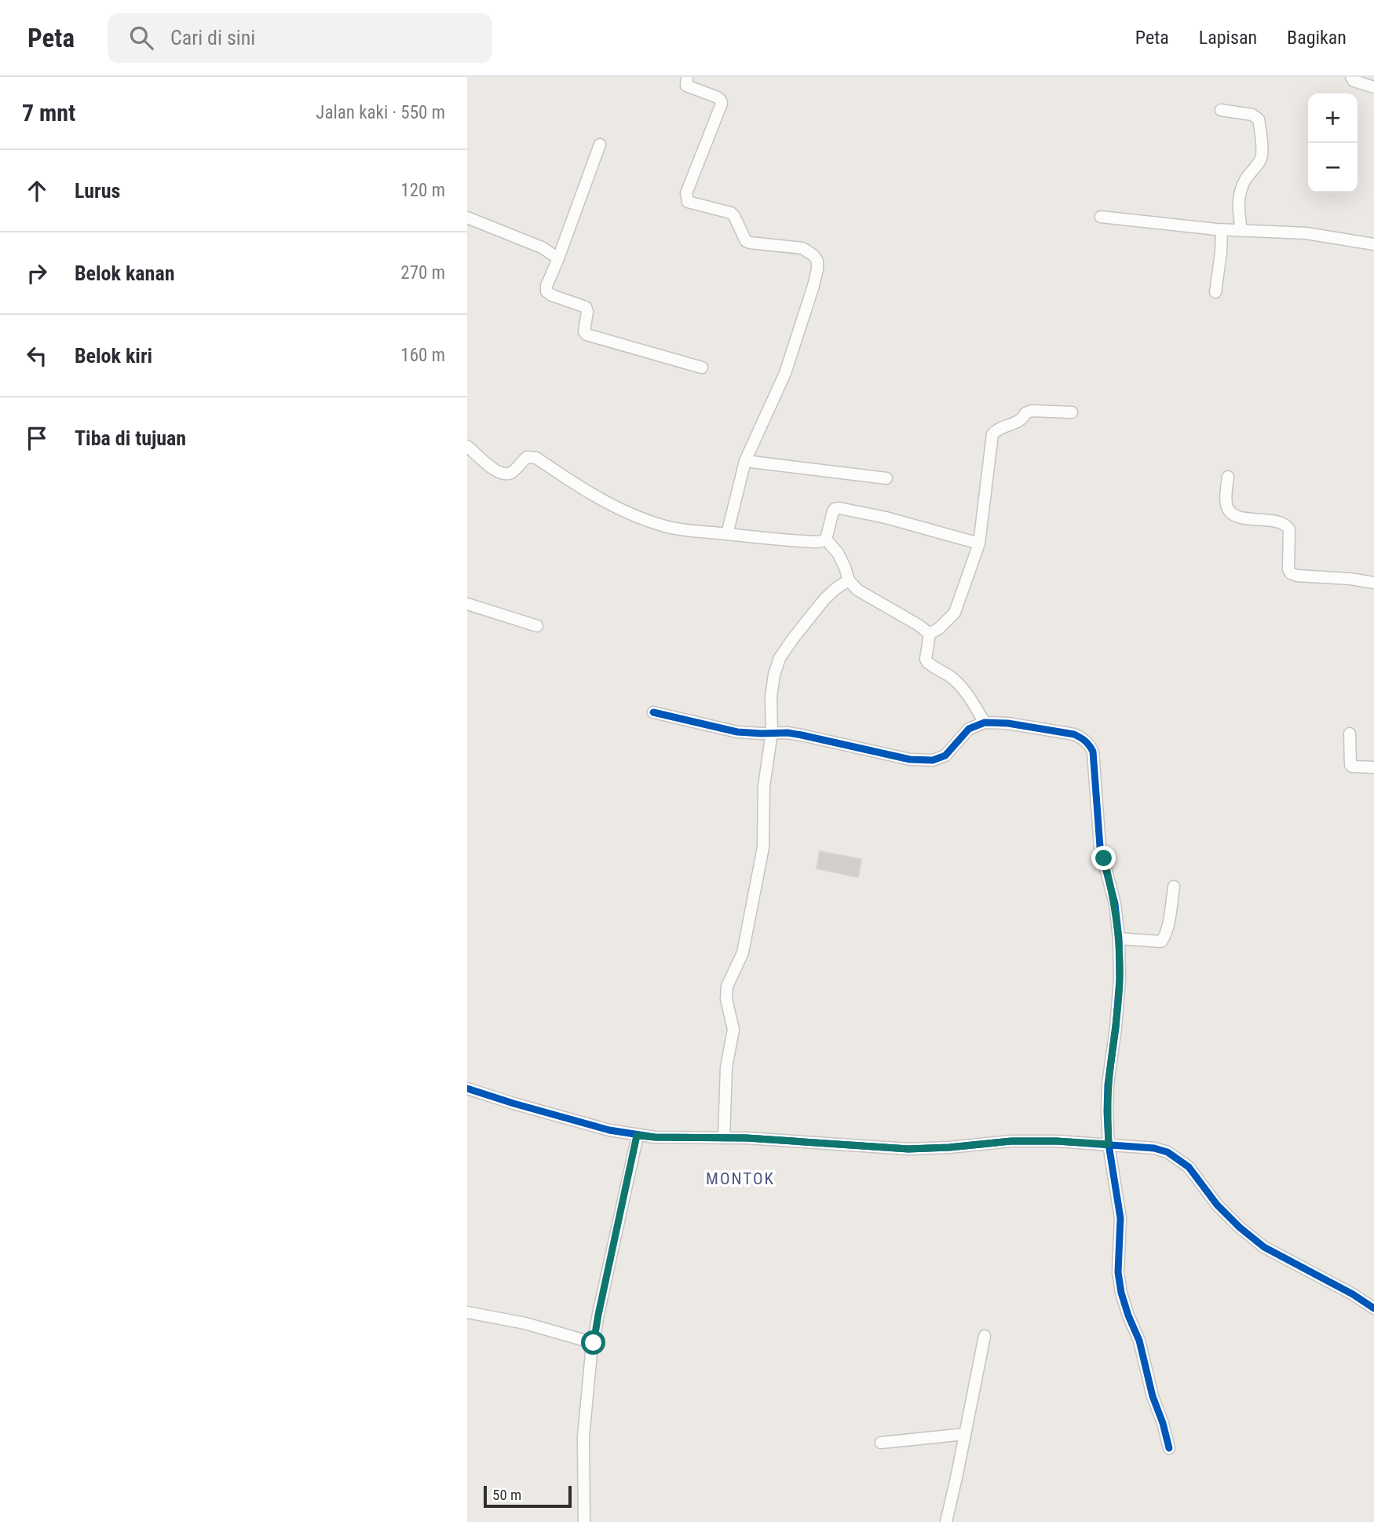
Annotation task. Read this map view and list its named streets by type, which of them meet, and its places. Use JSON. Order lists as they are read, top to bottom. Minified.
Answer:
{"districts":["MONTOK"],"scale_bar":"50 m","page":{"header":"Peta","search":"Cari di sini","nav":["Peta","Lapisan","Bagikan"],"heading":["7 mnt","Jalan kaki · 550 m"],"map_buttons":["+","−"],"list":[["Lurus","120 m"],["Belok kanan","270 m"],["Belok kiri","160 m"],"Tiba di tujuan"],"scale":"50 m"}}
